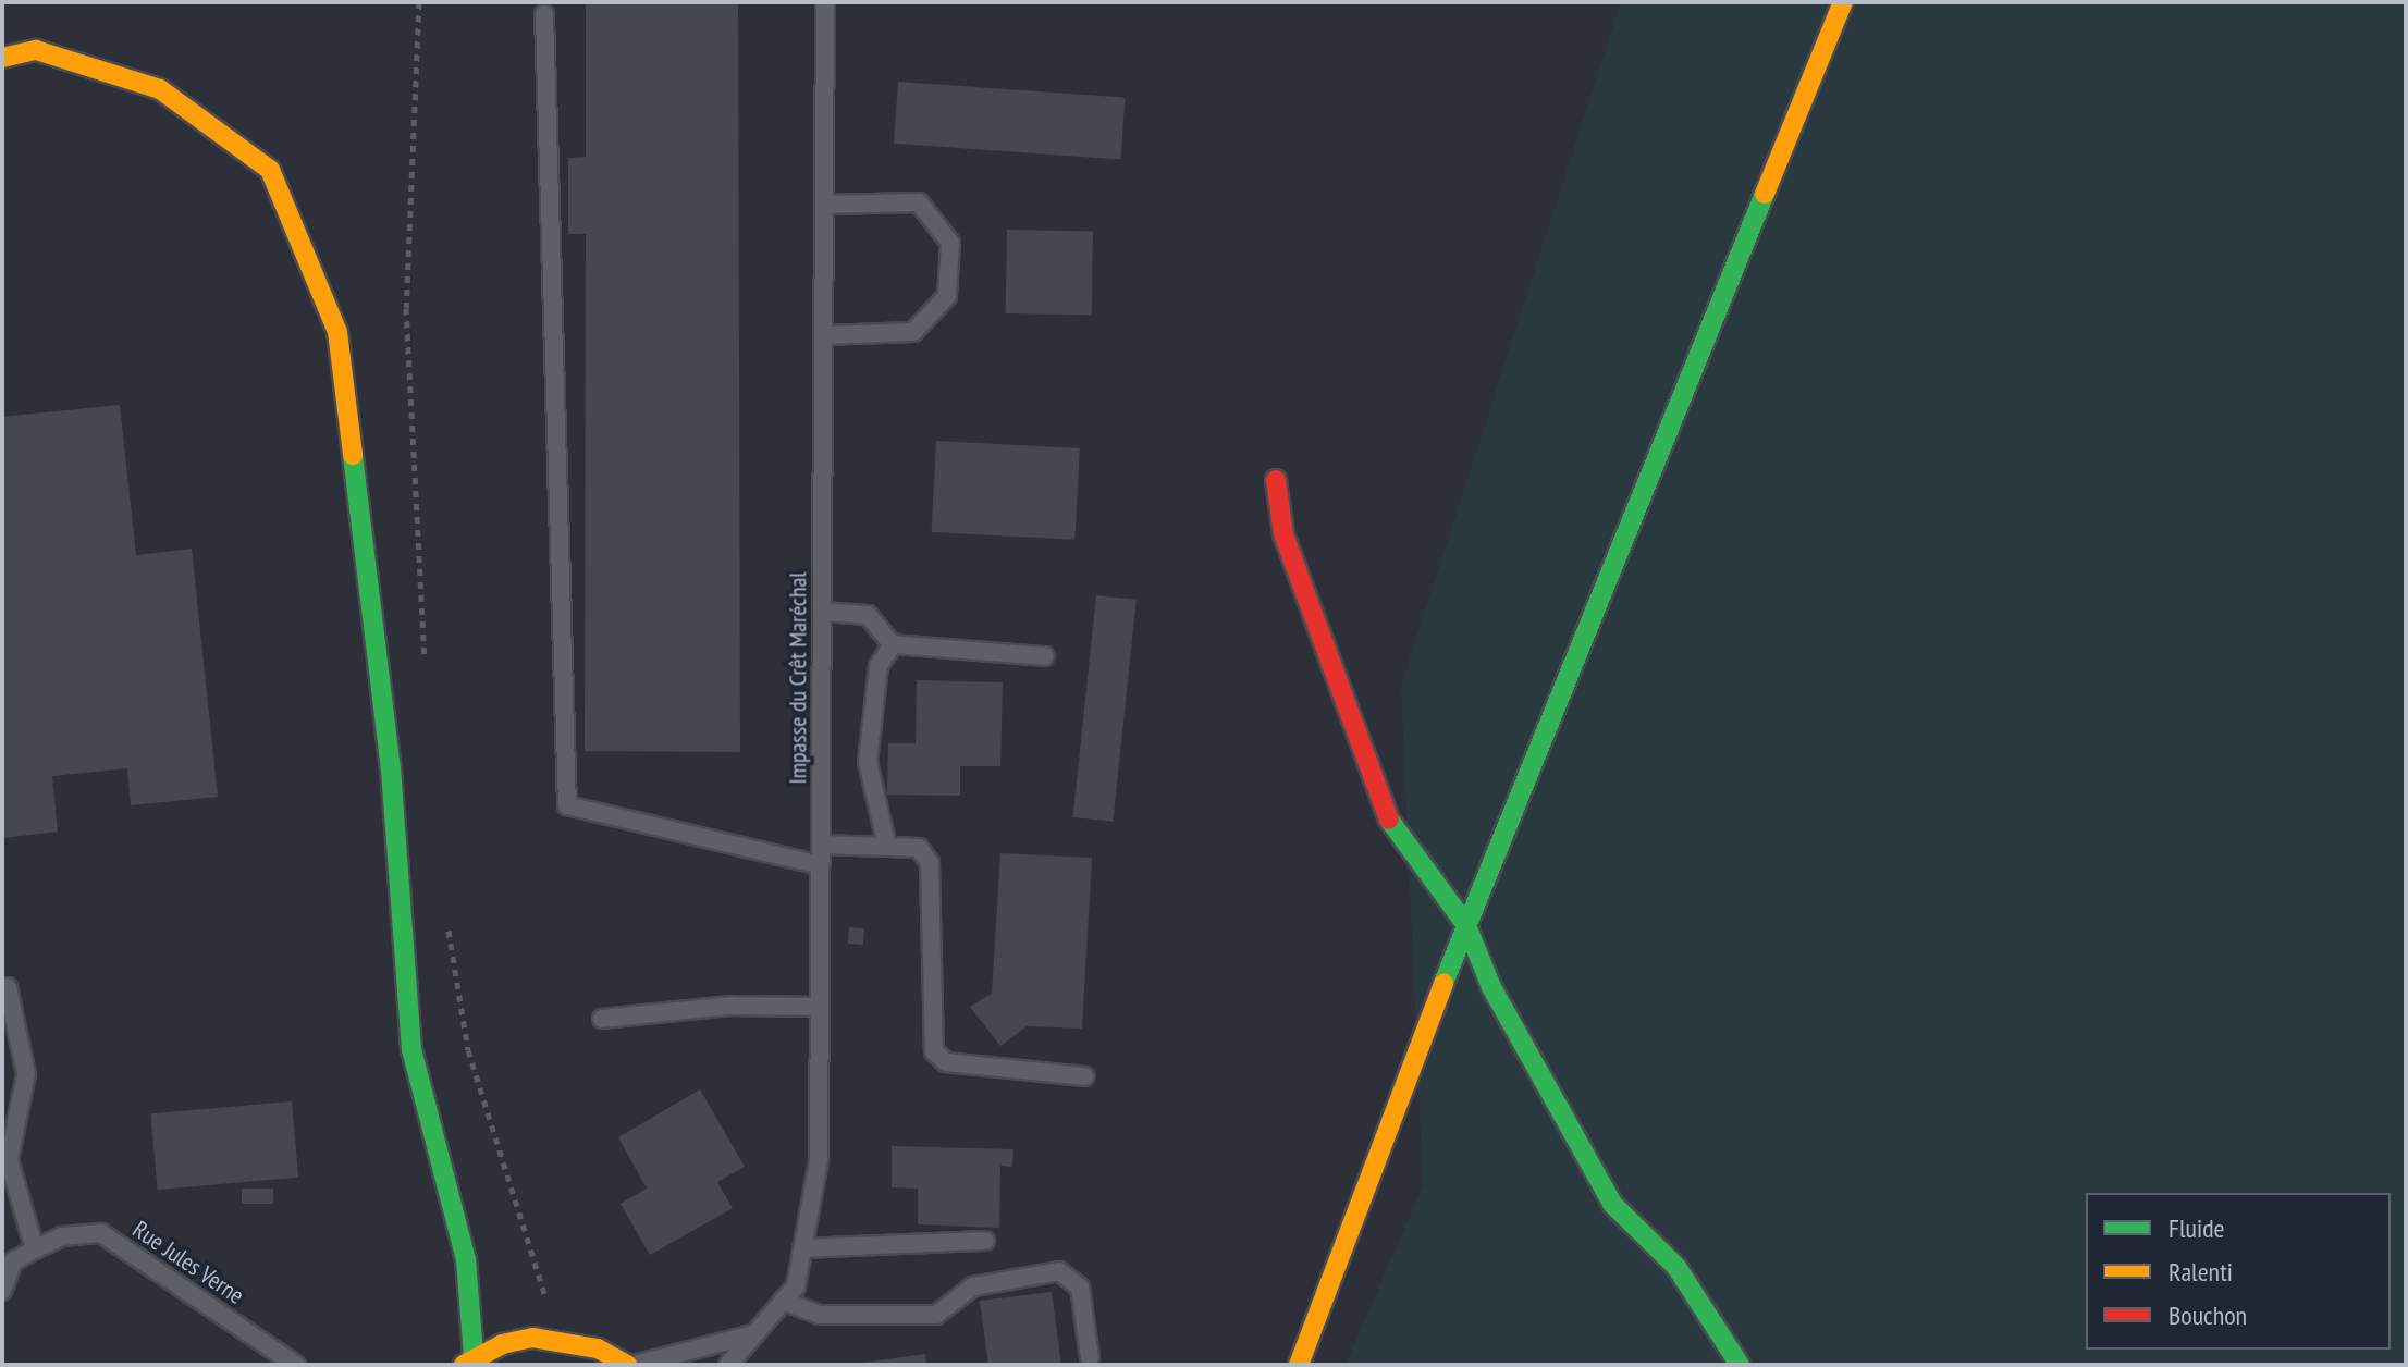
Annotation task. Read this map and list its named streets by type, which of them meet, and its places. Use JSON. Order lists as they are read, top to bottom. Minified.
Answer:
{"streets":{"lane":["Impasse du Crêt Maréchal","Rue Jules Verne"]},"legend":["Fluide","Ralenti","Bouchon"]}
